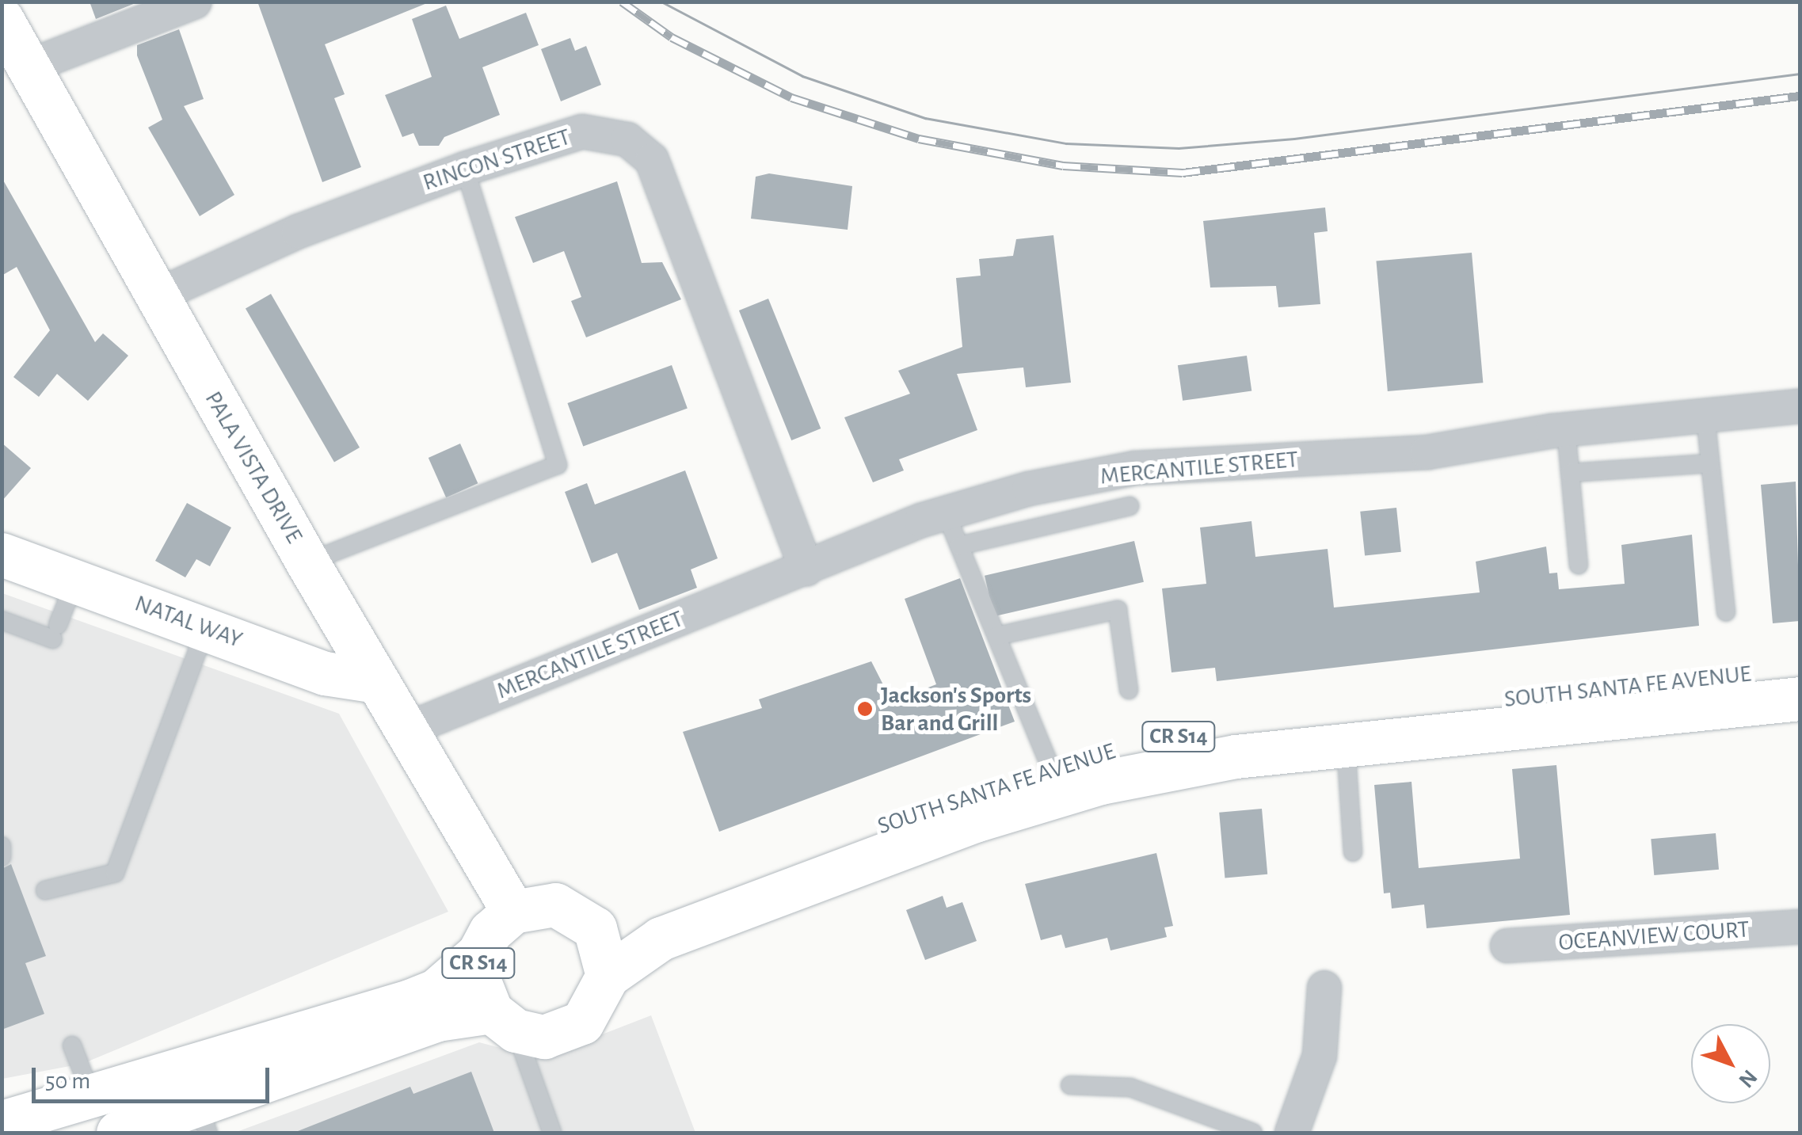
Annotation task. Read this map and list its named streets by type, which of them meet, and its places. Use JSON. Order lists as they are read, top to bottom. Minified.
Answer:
{"streets":{"main road":["PALA VISTA DRIVE","NATAL WAY","SOUTH SANTA FE AVENUE","CR S14"],"street":["RINCON STREET","MERCANTILE STREET","OCEANVIEW COURT"]},"crossings":[["RINCON STREET","PALA VISTA DRIVE"],["RINCON STREET","MERCANTILE STREET"],["PALA VISTA DRIVE","MERCANTILE STREET"],["PALA VISTA DRIVE","NATAL WAY"],["PALA VISTA DRIVE","SOUTH SANTA FE AVENUE"],["PALA VISTA DRIVE","CR S14"],["SOUTH SANTA FE AVENUE","CR S14"]],"places":["Jackson's Sports Bar and Grill"],"scale_bar":"50 m","north":"bottom right"}
